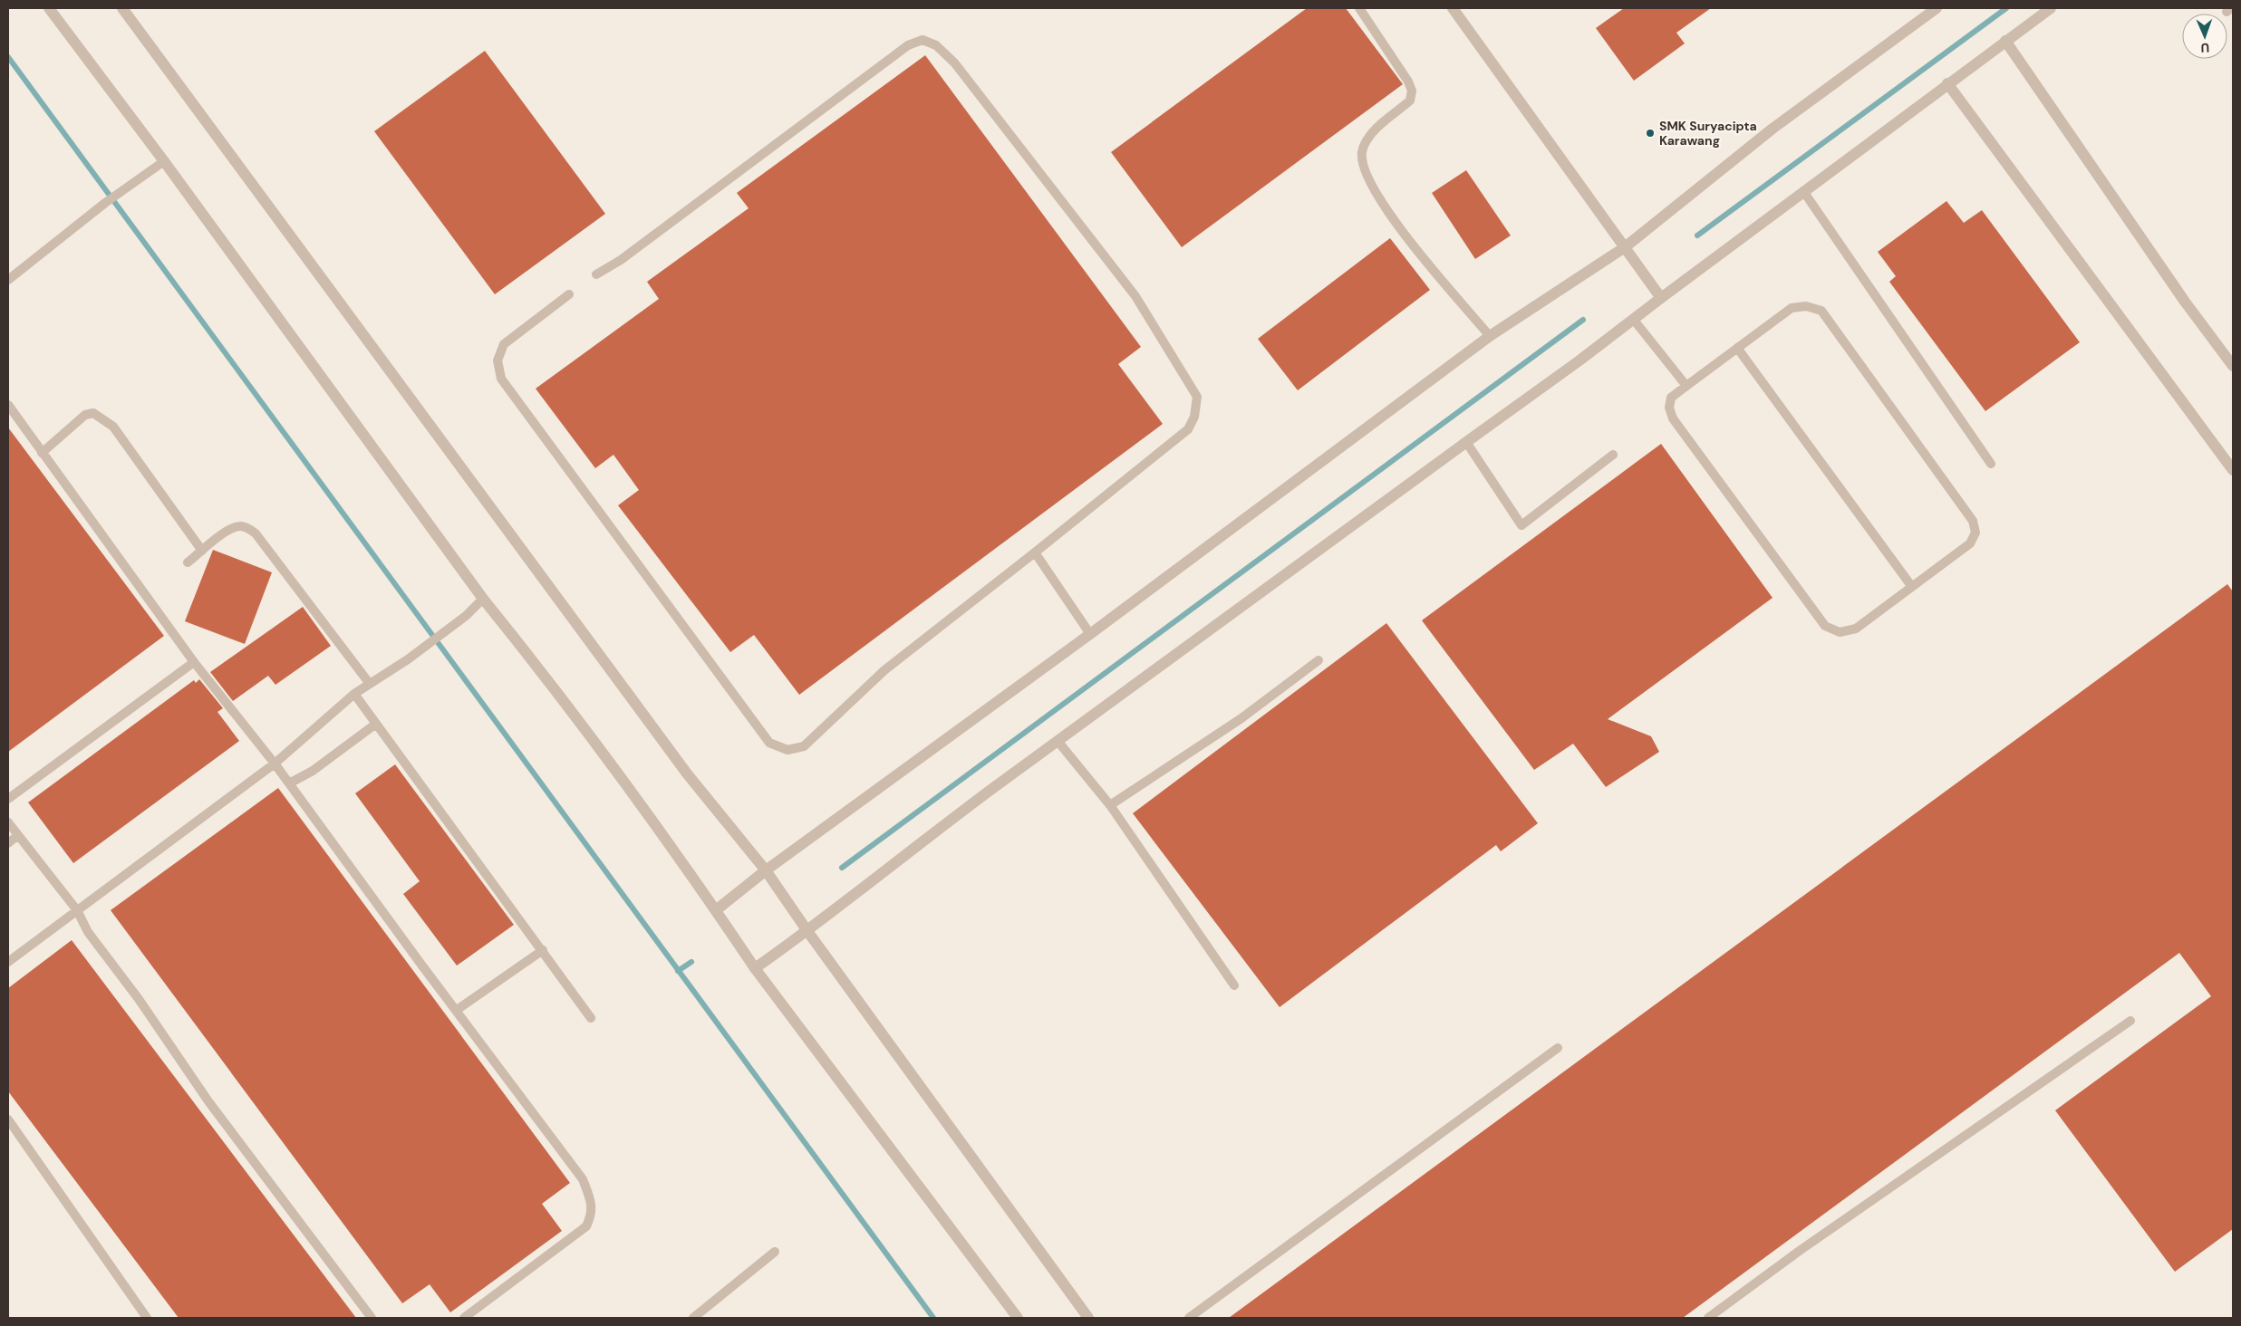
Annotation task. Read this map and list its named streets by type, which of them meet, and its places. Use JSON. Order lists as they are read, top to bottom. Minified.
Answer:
{"places":["SMK Suryacipta Karawang"],"north":"bottom"}
